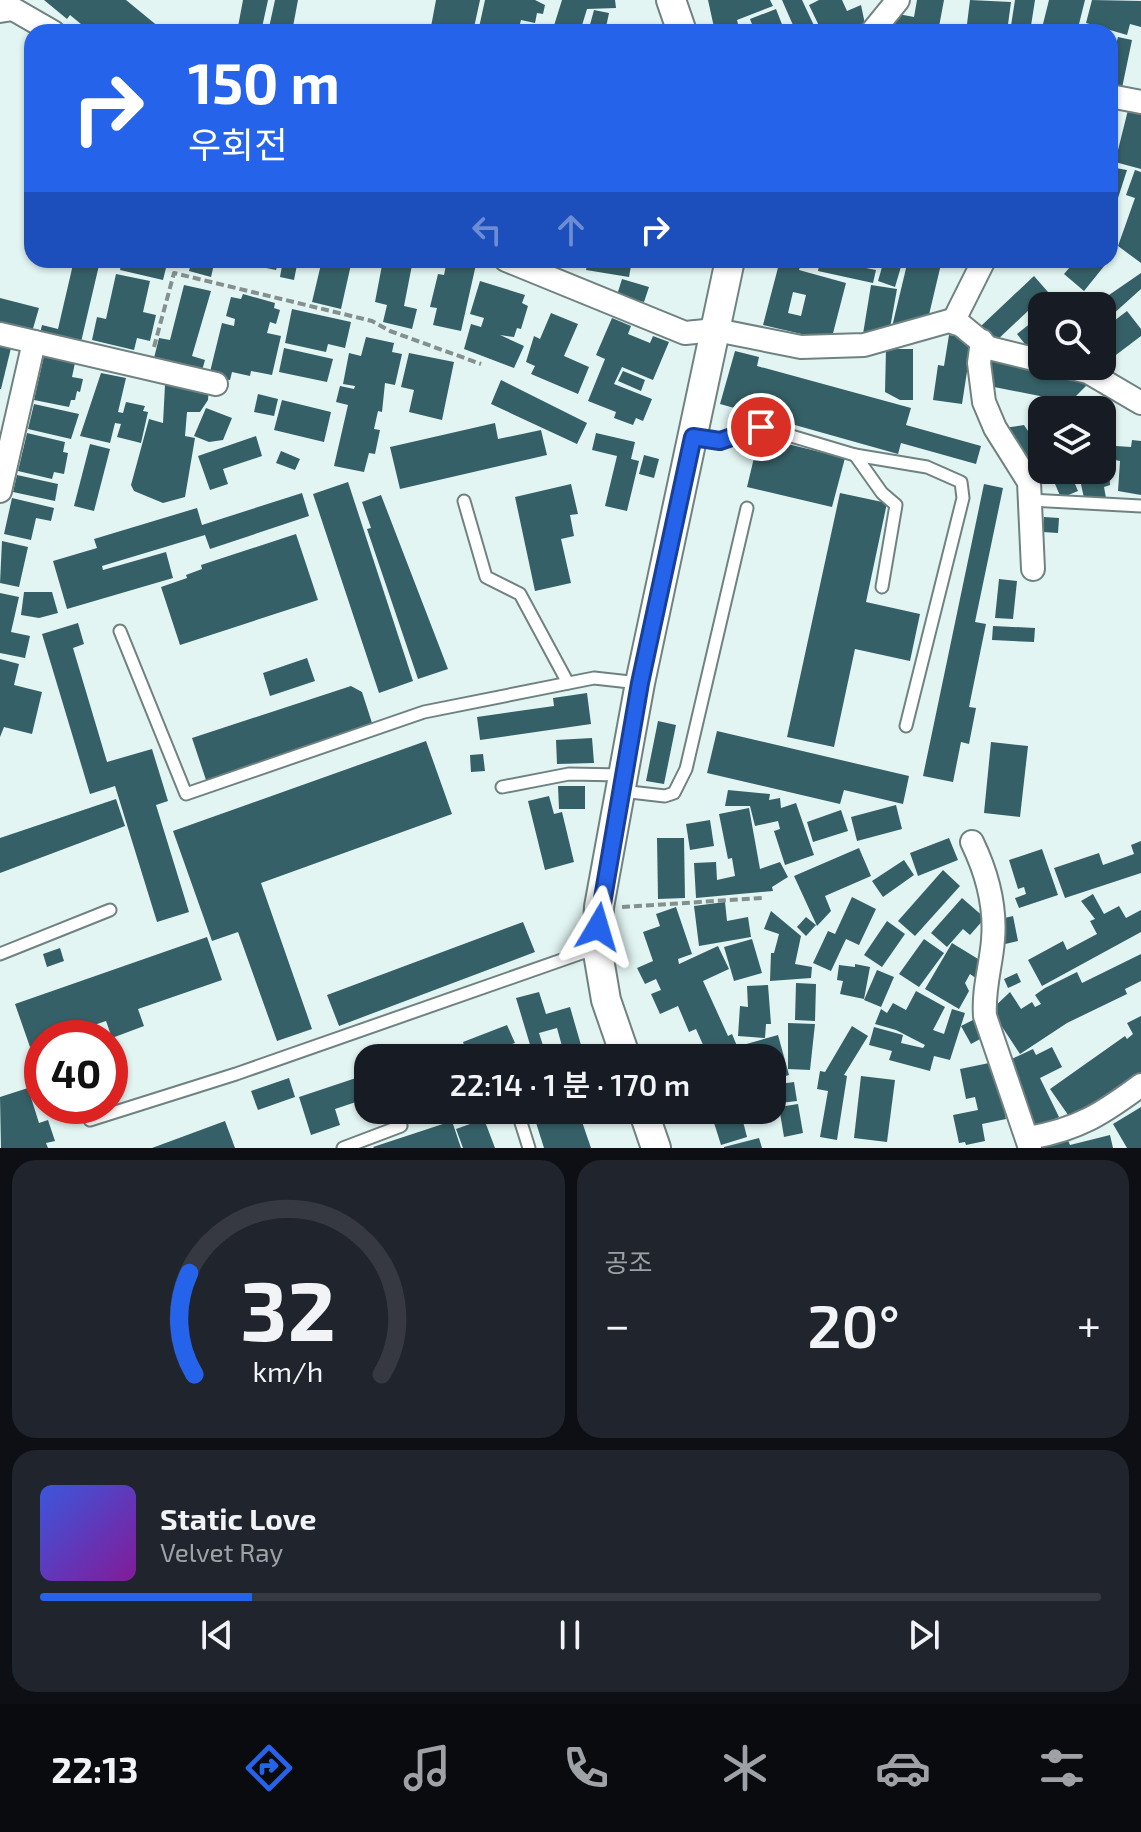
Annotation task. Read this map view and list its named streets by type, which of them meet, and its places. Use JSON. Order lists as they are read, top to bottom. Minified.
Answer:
{"page":{"turn":["150 m","우회전"],"limit":"40","trip":"22:14 · 1 분 · 170 m","tile":"공조","heat":["−","20°","+"],"song":["Static Love","Velvet Ray"],"tabs":"22:13","gauge":["32","km/h"]}}
